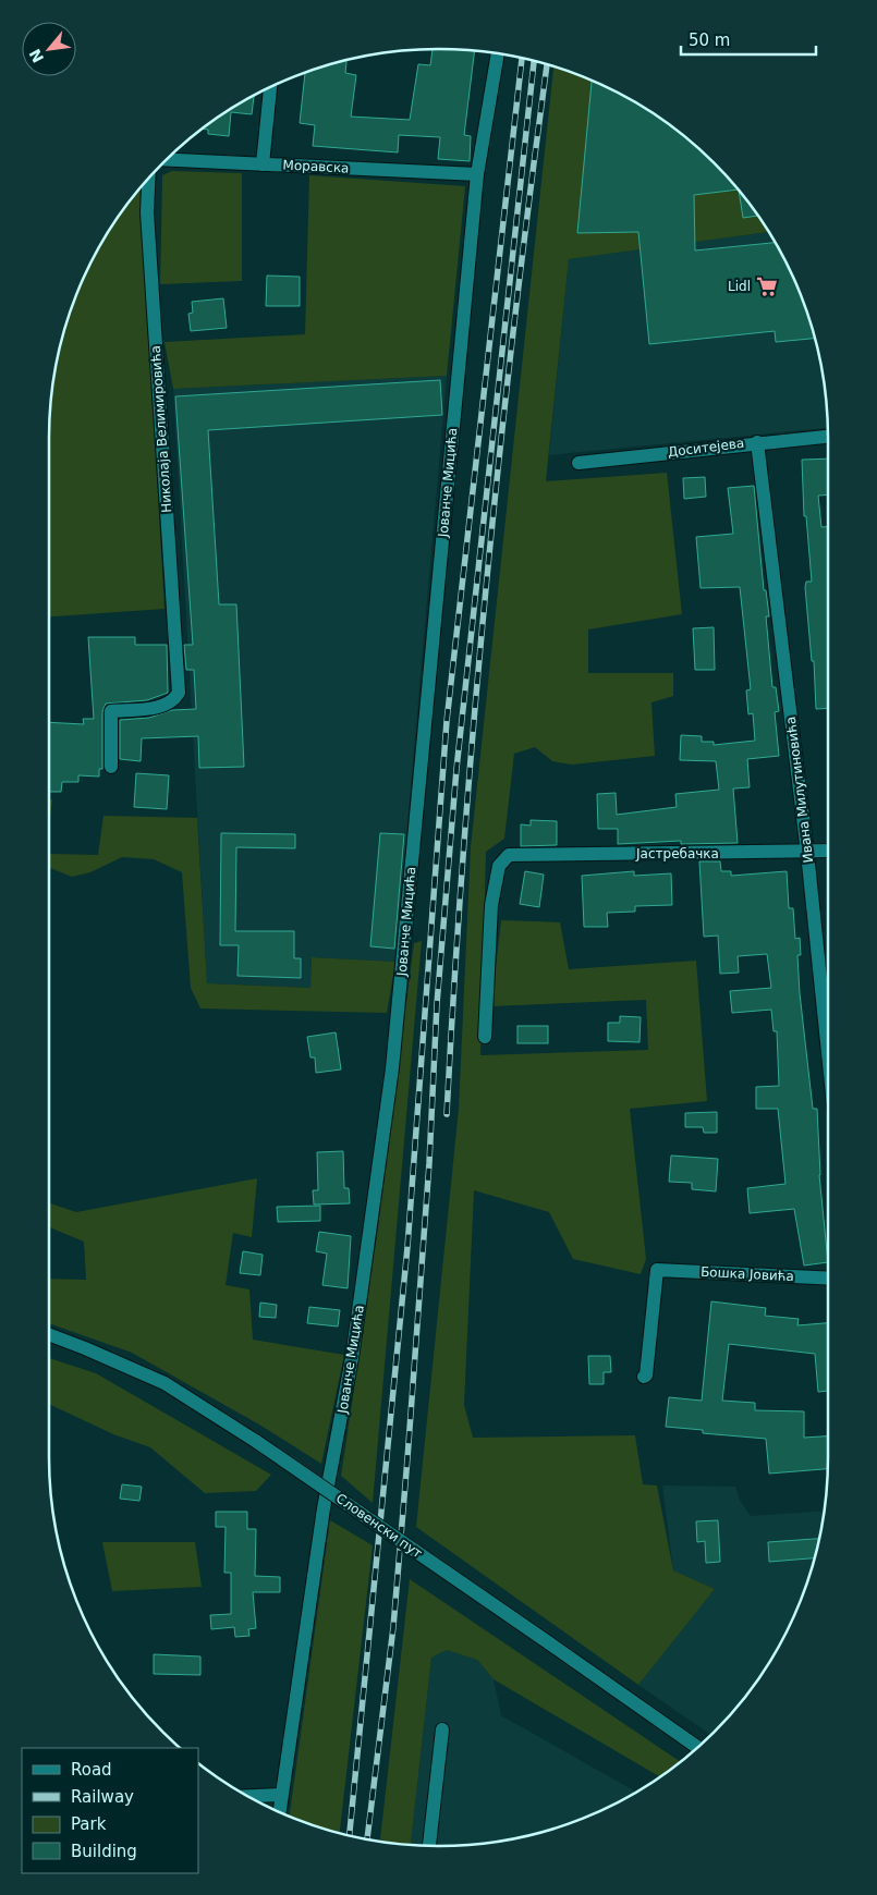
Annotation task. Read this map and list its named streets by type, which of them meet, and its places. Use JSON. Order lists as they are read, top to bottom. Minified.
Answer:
{"streets":{"street":["Моравска","Николаја Велимировића","Доситејева","Јованче Мицића","Ивана Милутиновића","Јастребачка","Бошка Јовића","Словенски пут"]},"crossings":[["Моравска","Јованче Мицића"],["Доситејева","Ивана Милутиновића"],["Ивана Милутиновића","Јастребачка"]],"places":{"supermarket":["Lidl"]},"legend":["Road","Railway","Park","Building"],"scale_bar":"50 m","north":"bottom left"}
